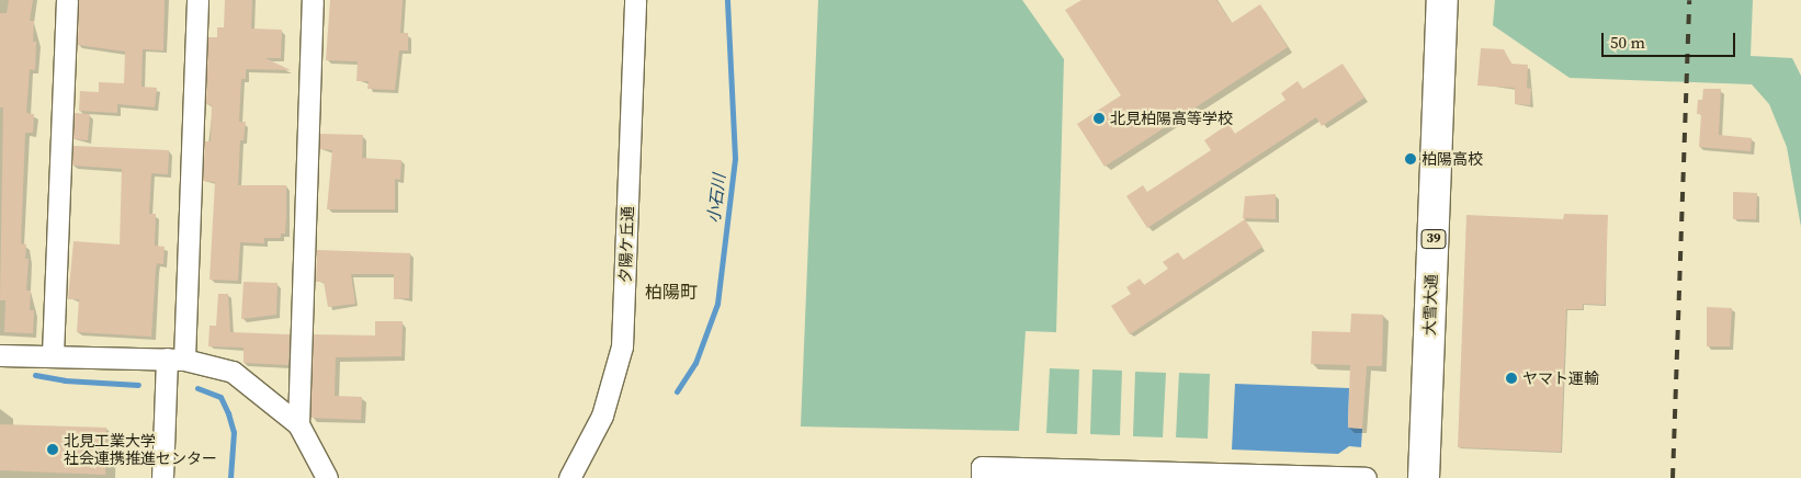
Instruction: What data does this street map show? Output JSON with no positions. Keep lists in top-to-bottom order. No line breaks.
{"streets":{"highway":["39","大雪大通"],"street":["夕陽ケ丘通"]},"districts":["柏陽町"],"water":["小石川"],"places":["北見柏陽高等学校","柏陽高校","ヤマト運輸","北見工業大学 社会連携推進センター"],"scale_bar":"50 m"}
